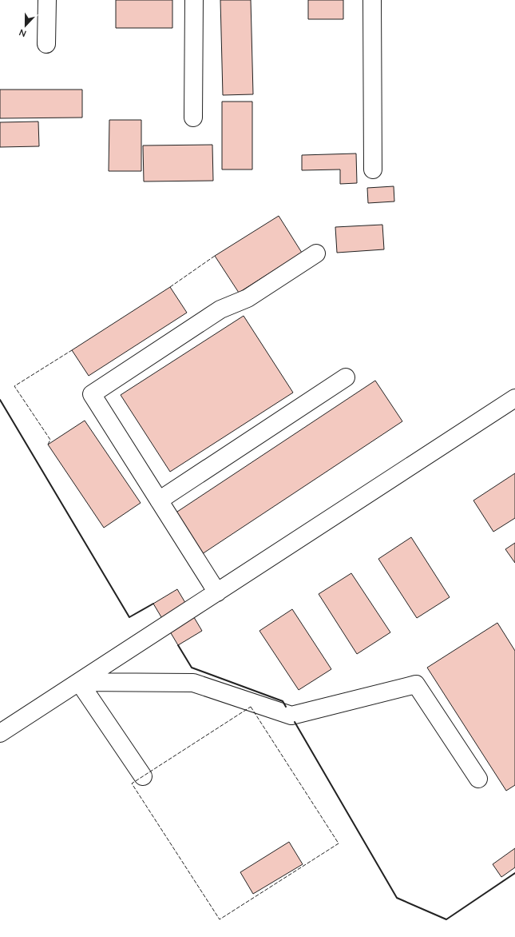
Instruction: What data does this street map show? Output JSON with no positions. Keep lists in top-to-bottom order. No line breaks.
{"north":"bottom"}
